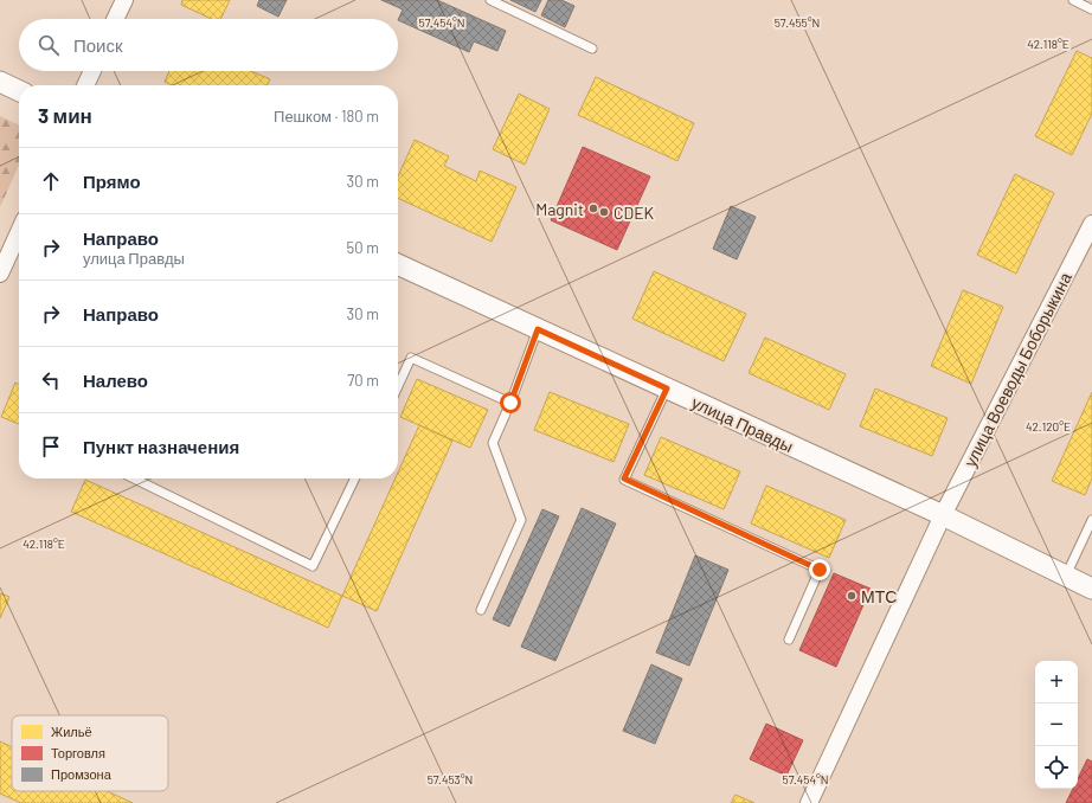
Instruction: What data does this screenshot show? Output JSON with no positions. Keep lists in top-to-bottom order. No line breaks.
{"streets":{"street":["улица Воеводы Боборыкина","улица Правды"]},"crossings":[["улица Воеводы Боборыкина","улица Правды"]],"places":["Magnit","CDEK","МТС"],"legend":["Жильё","Торговля","Промзона"],"page":{"search":"Поиск","heading":["3 мин","Пешком · 180 m"],"list":[["Прямо","30 m"],["Направо","улица Правды","50 m"],["Направо","30 m"],["Налево","70 m"],"Пункт назначения"],"map_buttons":["+","−"]},"coordinates":["57.454°N","57.455°N","42.118°E","42.120°E","57.453°N"]}
